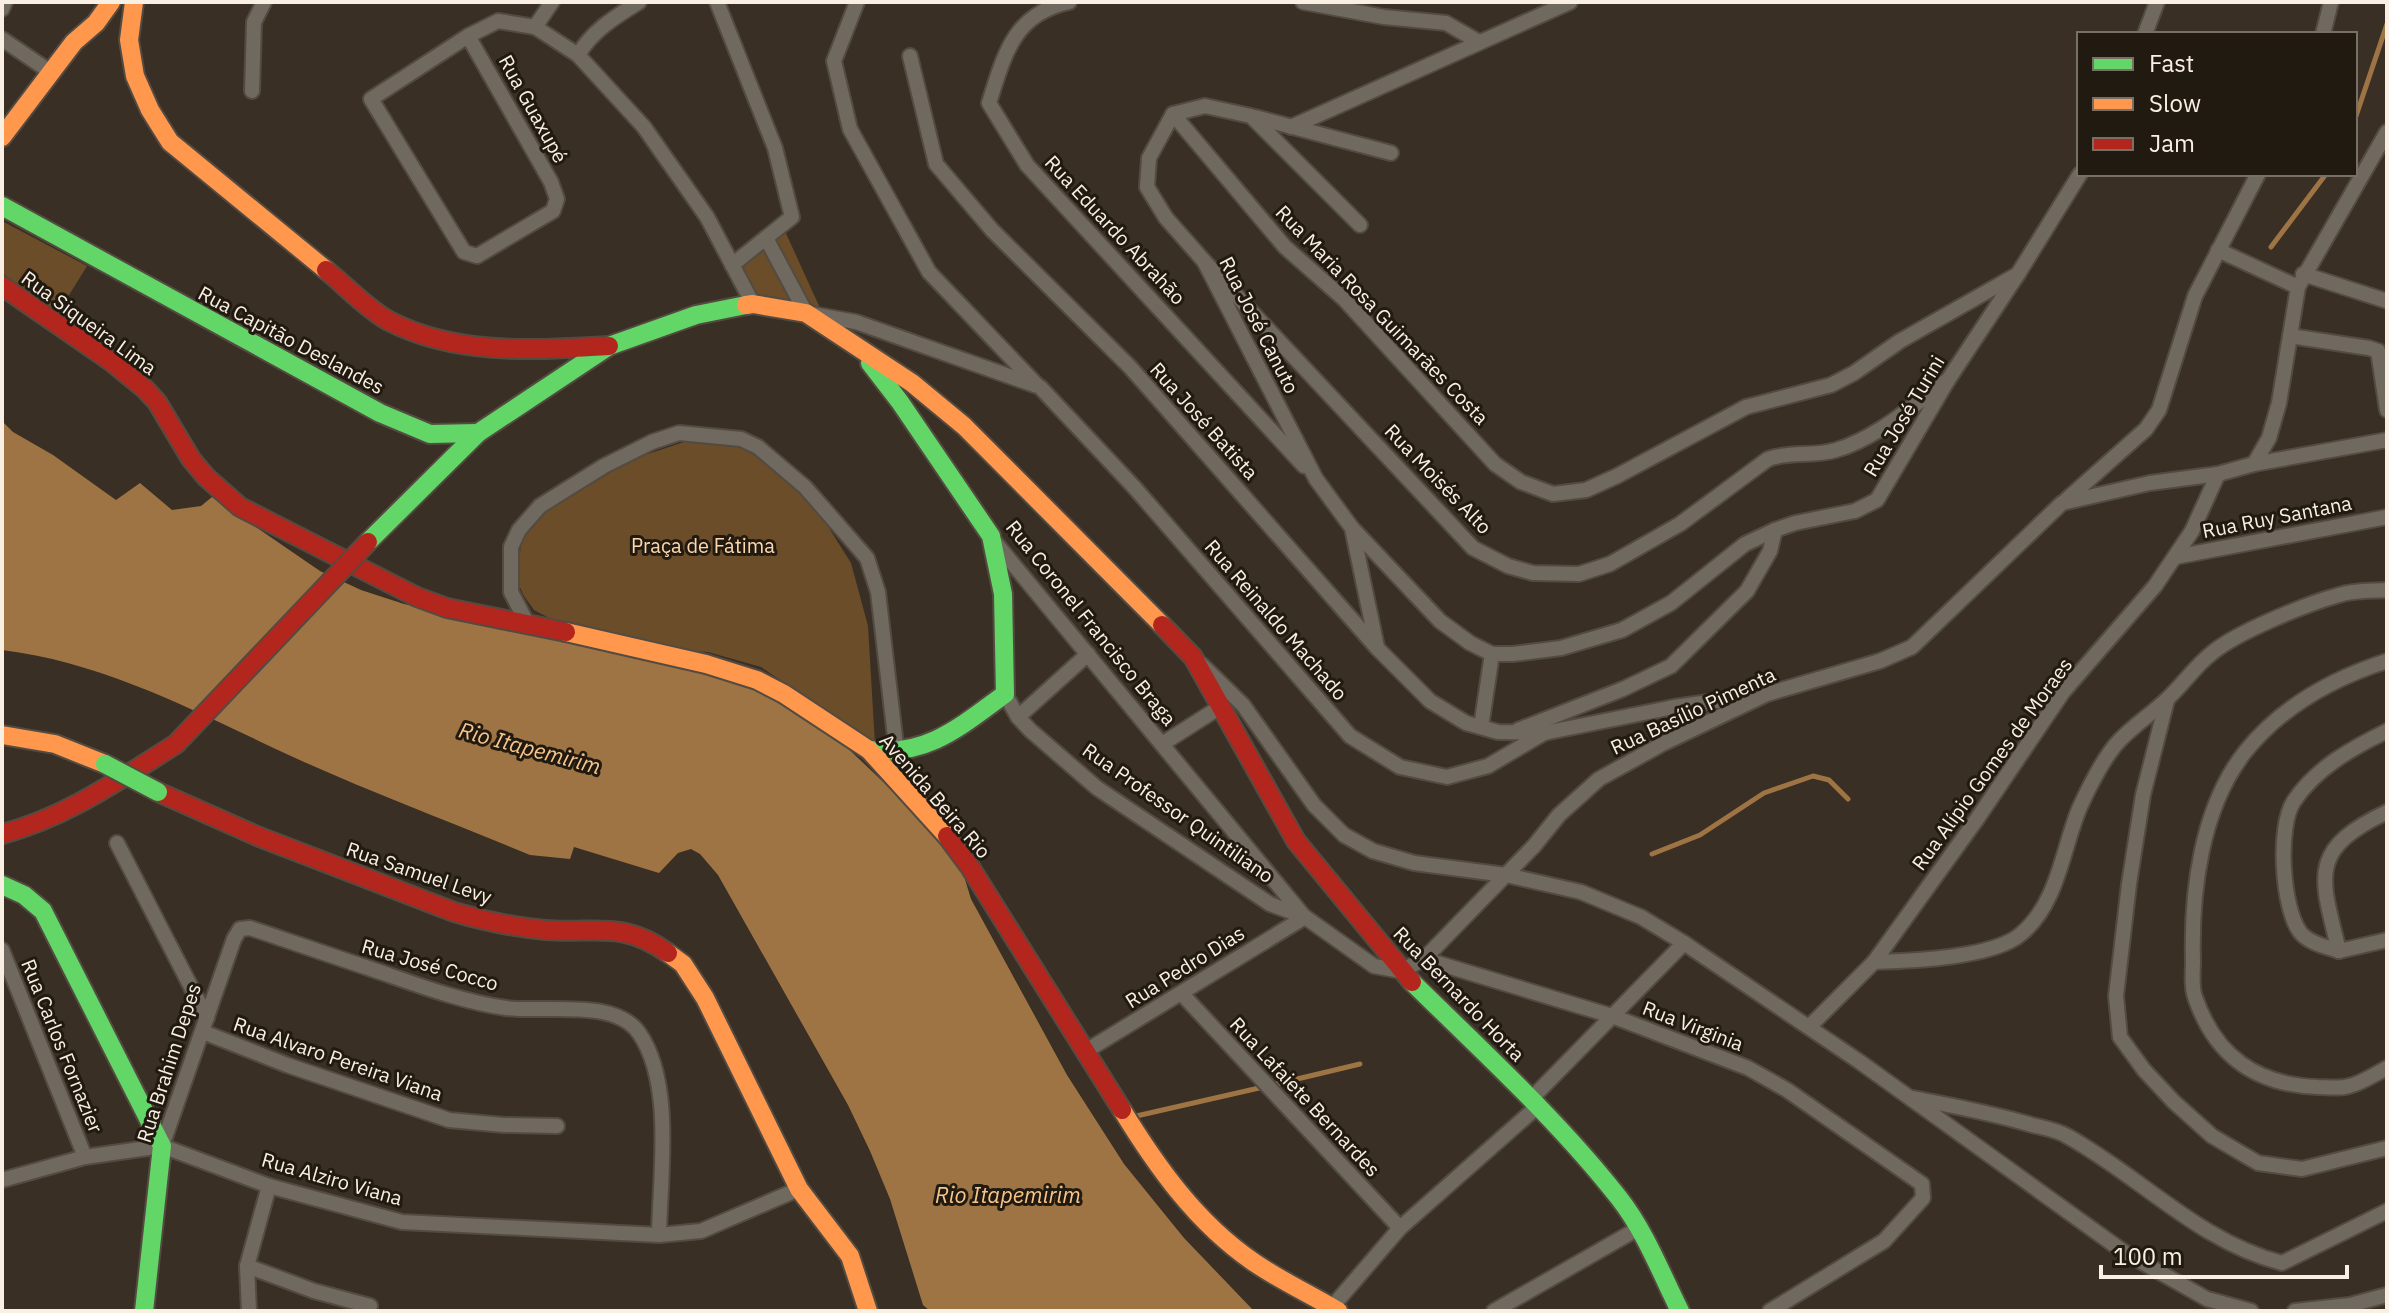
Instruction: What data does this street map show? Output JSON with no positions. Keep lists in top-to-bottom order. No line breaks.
{"streets":{"main road":["Rua Siqueira Lima","Rua Capitão Deslandes","Rua Coronel Francisco Braga","Avenida Beira Rio","Rua Professor Quintiliano","Rua Samuel Levy","Rua Bernardo Horta","Rua Brahim Depes"],"street":["Rua Guaxupé","Rua Eduardo Abrahão","Rua Maria Rosa Guimarães Costa","Rua José Canuto","Rua José Turini","Rua José Batista","Rua Moisés Alto","Rua Ruy Santana","Rua Reinaldo Machado","Rua Basílio Pimenta","Rua Alípio Gomes de Moraes","Rua José Cocco","Rua Pedro Dias","Rua Virginia","Rua Carlos Fornazier","Rua Alvaro Pereira Viana","Rua Lafaiete Bernardes","Rua Alziro Viana"]},"crossings":[["Rua Eduardo Abrahão","Rua José Canuto"],["Rua Maria Rosa Guimarães Costa","Rua José Canuto"],["Rua Maria Rosa Guimarães Costa","Rua José Turini"],["Rua Siqueira Lima","Avenida Beira Rio"],["Rua José Canuto","Rua José Batista"],["Rua José Canuto","Rua Moisés Alto"],["Rua José Turini","Rua Moisés Alto"],["Rua José Batista","Rua Reinaldo Machado"],["Rua Ruy Santana","Rua Alípio Gomes de Moraes"],["Rua Reinaldo Machado","Rua Basílio Pimenta"],["Rua Reinaldo Machado","Rua Bernardo Horta"],["Rua Coronel Francisco Braga","Rua Professor Quintiliano"],["Rua Coronel Francisco Braga","Rua Pedro Dias"],["Rua Coronel Francisco Braga","Rua Bernardo Horta"],["Rua Basílio Pimenta","Rua Professor Quintiliano"],["Rua Basílio Pimenta","Rua Bernardo Horta"],["Rua Basílio Pimenta","Rua Virginia"],["Avenida Beira Rio","Rua Pedro Dias"],["Rua Professor Quintiliano","Rua Pedro Dias"],["Rua Professor Quintiliano","Rua Bernardo Horta"],["Rua Samuel Levy","Rua Alziro Viana"],["Rua José Cocco","Rua Brahim Depes"],["Rua José Cocco","Rua Alziro Viana"],["Rua Pedro Dias","Rua Lafaiete Bernardes"],["Rua Alvaro Pereira Viana","Rua Brahim Depes"],["Rua Brahim Depes","Rua Alziro Viana"]],"water":["Rio Itapemirim"],"parks":["Praça de Fátima"],"legend":["Fast","Slow","Jam"],"scale_bar":"100 m"}
